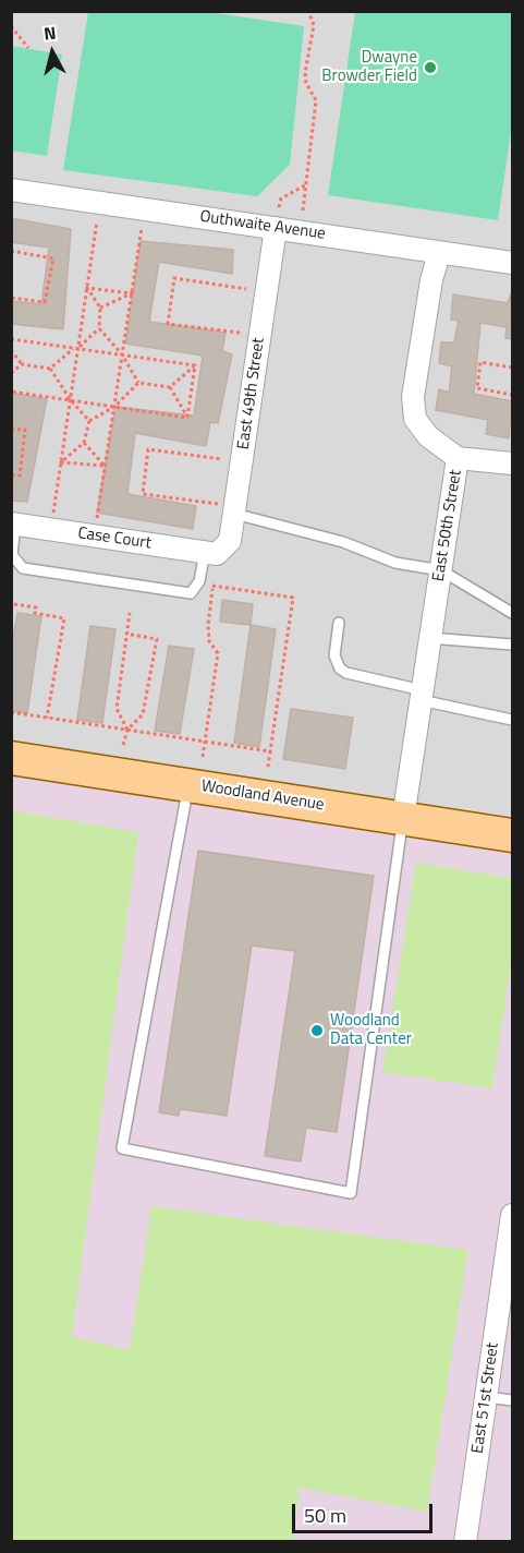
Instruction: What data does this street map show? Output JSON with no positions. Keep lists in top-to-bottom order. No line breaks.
{"streets":{"main road":["Woodland Avenue"],"street":["Outhwaite Avenue","East 49th Street","East 50th Street","Case Court","East 51st Street"]},"crossings":[["Outhwaite Avenue","East 49th Street"],["Outhwaite Avenue","East 50th Street"],["East 49th Street","Case Court"],["East 50th Street","Woodland Avenue"]],"places":["Dwayne Browder Field","Woodland Data Center"],"scale_bar":"50 m","north":"top"}
